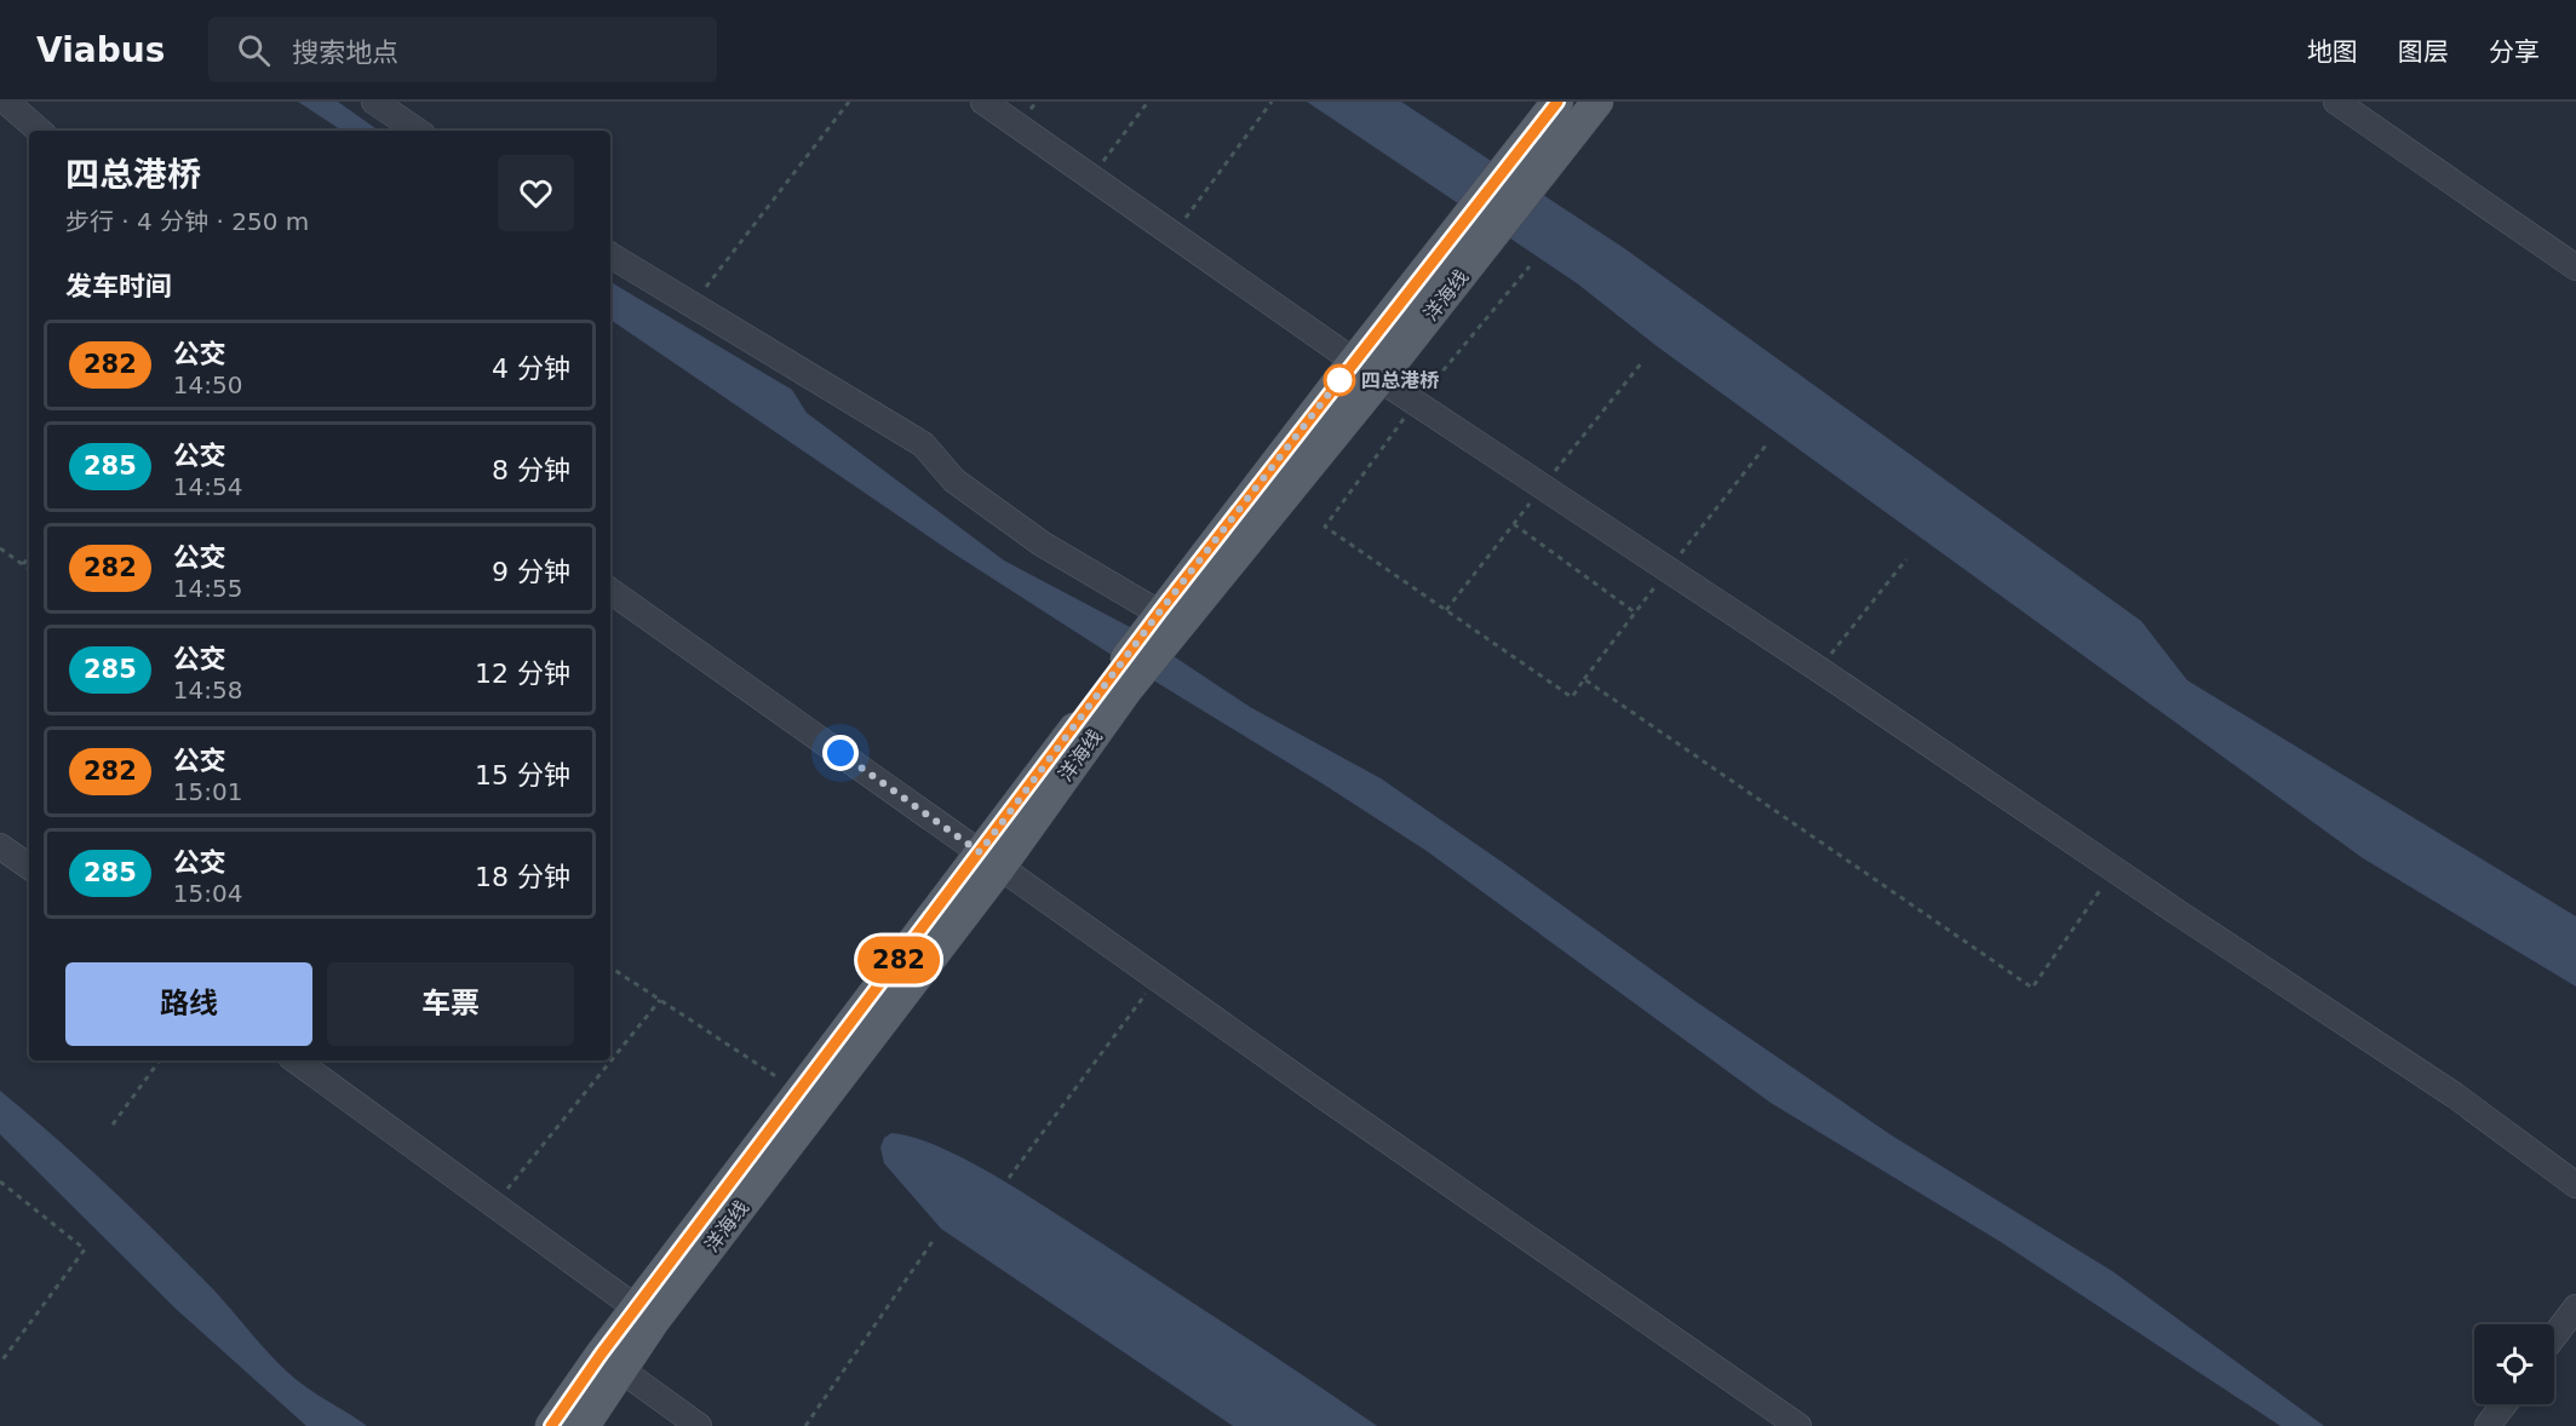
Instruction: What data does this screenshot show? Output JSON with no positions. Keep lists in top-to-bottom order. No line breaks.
{"streets":{"main road":["洋海线"]},"places":["四总港桥"],"lines":["bus line 282"],"page":{"header":"Viabus","search":"搜索地点","nav":["地图","图层","分享"],"on_map":"282","heading":[["四总港桥","步行 · 4 分钟 · 250 m"],"发车时间"],"list":[{"mark":"282","name":"公交","note":"14:50","value":"4 分钟"},{"mark":"285","name":"公交","note":"14:54","value":"8 分钟"},{"mark":"282","name":"公交","note":"14:55","value":"9 分钟"},{"mark":"285","name":"公交","note":"14:58","value":"12 分钟"},{"mark":"282","name":"公交","note":"15:01","value":"15 分钟"},{"mark":"285","name":"公交","note":"15:04","value":"18 分钟"}],"buttons":["路线","车票"]}}
